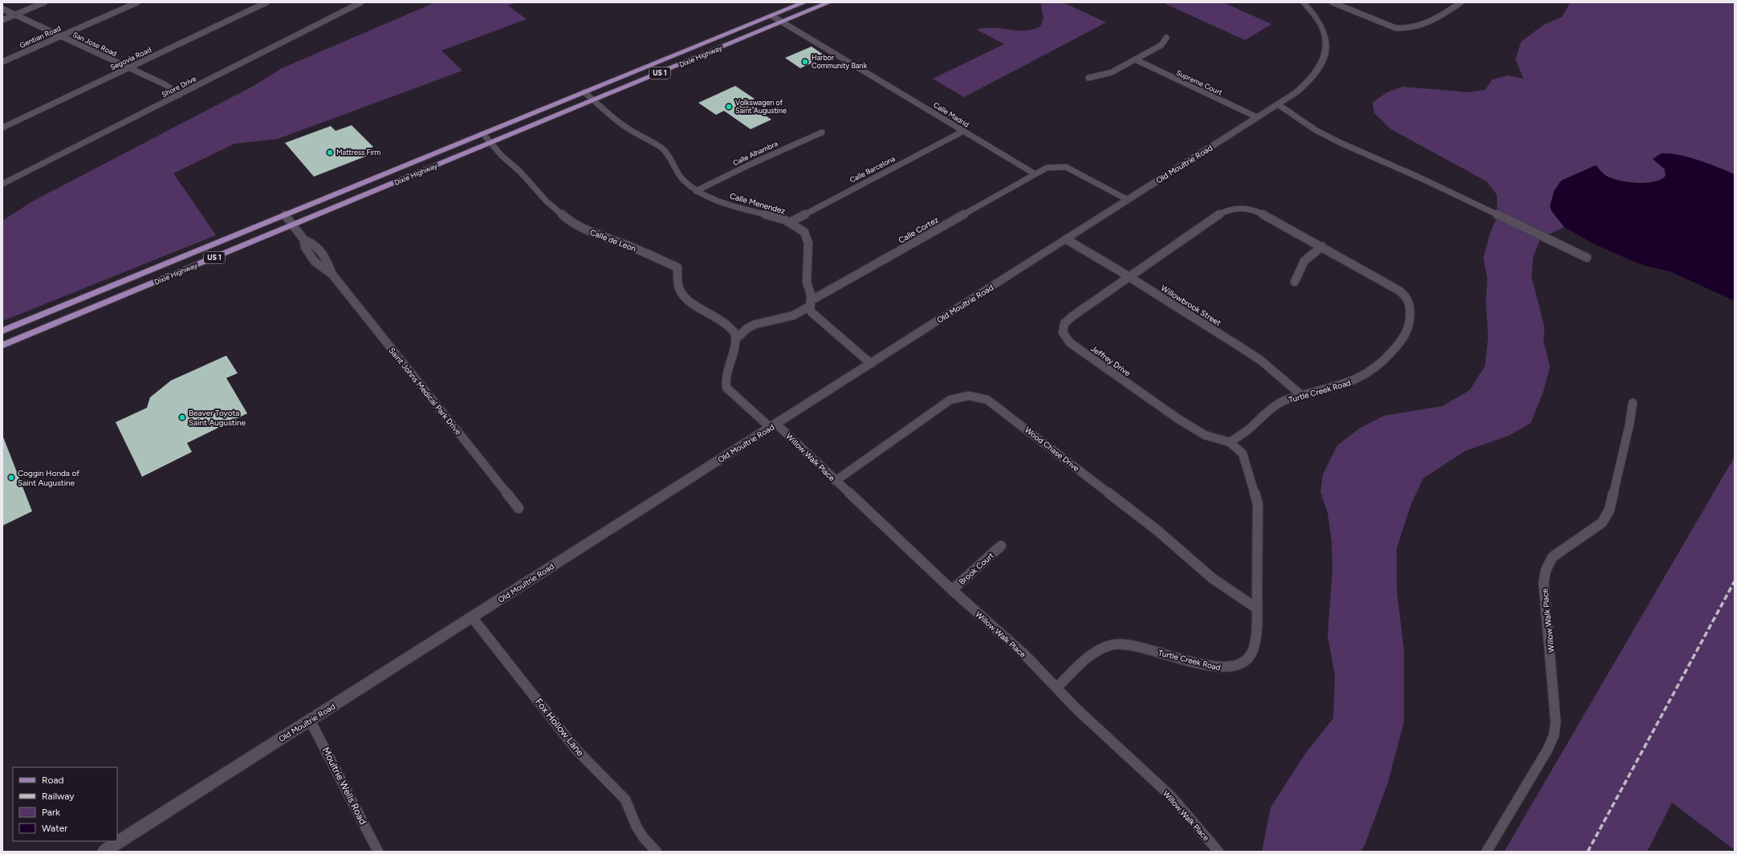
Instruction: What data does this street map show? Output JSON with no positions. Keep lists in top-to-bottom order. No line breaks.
{"streets":{"main road":["Dixie Highway","US 1","Old Moultrie Road"],"street":["Gentian Road","San Jose Road","Segovia Road","Supreme Court","Shore Drive","Calle Madrid","Calle Alhambra","Calle Barcelona","Calle Menendez","Calle Cortez","Calle de Leon","Willowbrook Street","Jeffrey Drive","Saint Johns Medical Park Drive","Turtle Creek Road","Wood Chase Drive","Willow Walk Place","Brook Court","Fox Hollow Lane","Moultrie Wells Road"]},"crossings":[["Gentian Road","San Jose Road"],["San Jose Road","Segovia Road"],["San Jose Road","Shore Drive"],["Dixie Highway","Calle Madrid"],["Dixie Highway","Calle Menendez"],["Dixie Highway","Calle de Leon"],["Dixie Highway","Saint Johns Medical Park Drive"],["US 1","Calle Madrid"],["US 1","Calle Menendez"],["US 1","Calle de Leon"],["US 1","Saint Johns Medical Park Drive"],["Supreme Court","Old Moultrie Road"],["Calle Madrid","Calle Barcelona"],["Calle Madrid","Calle Cortez"],["Calle Alhambra","Calle Menendez"],["Old Moultrie Road","Calle Menendez"],["Old Moultrie Road","Willowbrook Street"],["Old Moultrie Road","Willow Walk Place"],["Old Moultrie Road","Fox Hollow Lane"],["Old Moultrie Road","Moultrie Wells Road"],["Calle Barcelona","Calle Menendez"],["Calle Menendez","Calle Cortez"],["Willowbrook Street","Jeffrey Drive"],["Willowbrook Street","Turtle Creek Road"],["Jeffrey Drive","Turtle Creek Road"],["Turtle Creek Road","Wood Chase Drive"],["Turtle Creek Road","Willow Walk Place"],["Wood Chase Drive","Willow Walk Place"],["Willow Walk Place","Brook Court"]],"places":["Harbor Community Bank","Volkswagen of Saint Augustine","Mattress Firm","Beaver Toyota Saint Augustine","Coggin Honda of Saint Augustine"],"legend":["Road","Railway","Park","Water"]}
